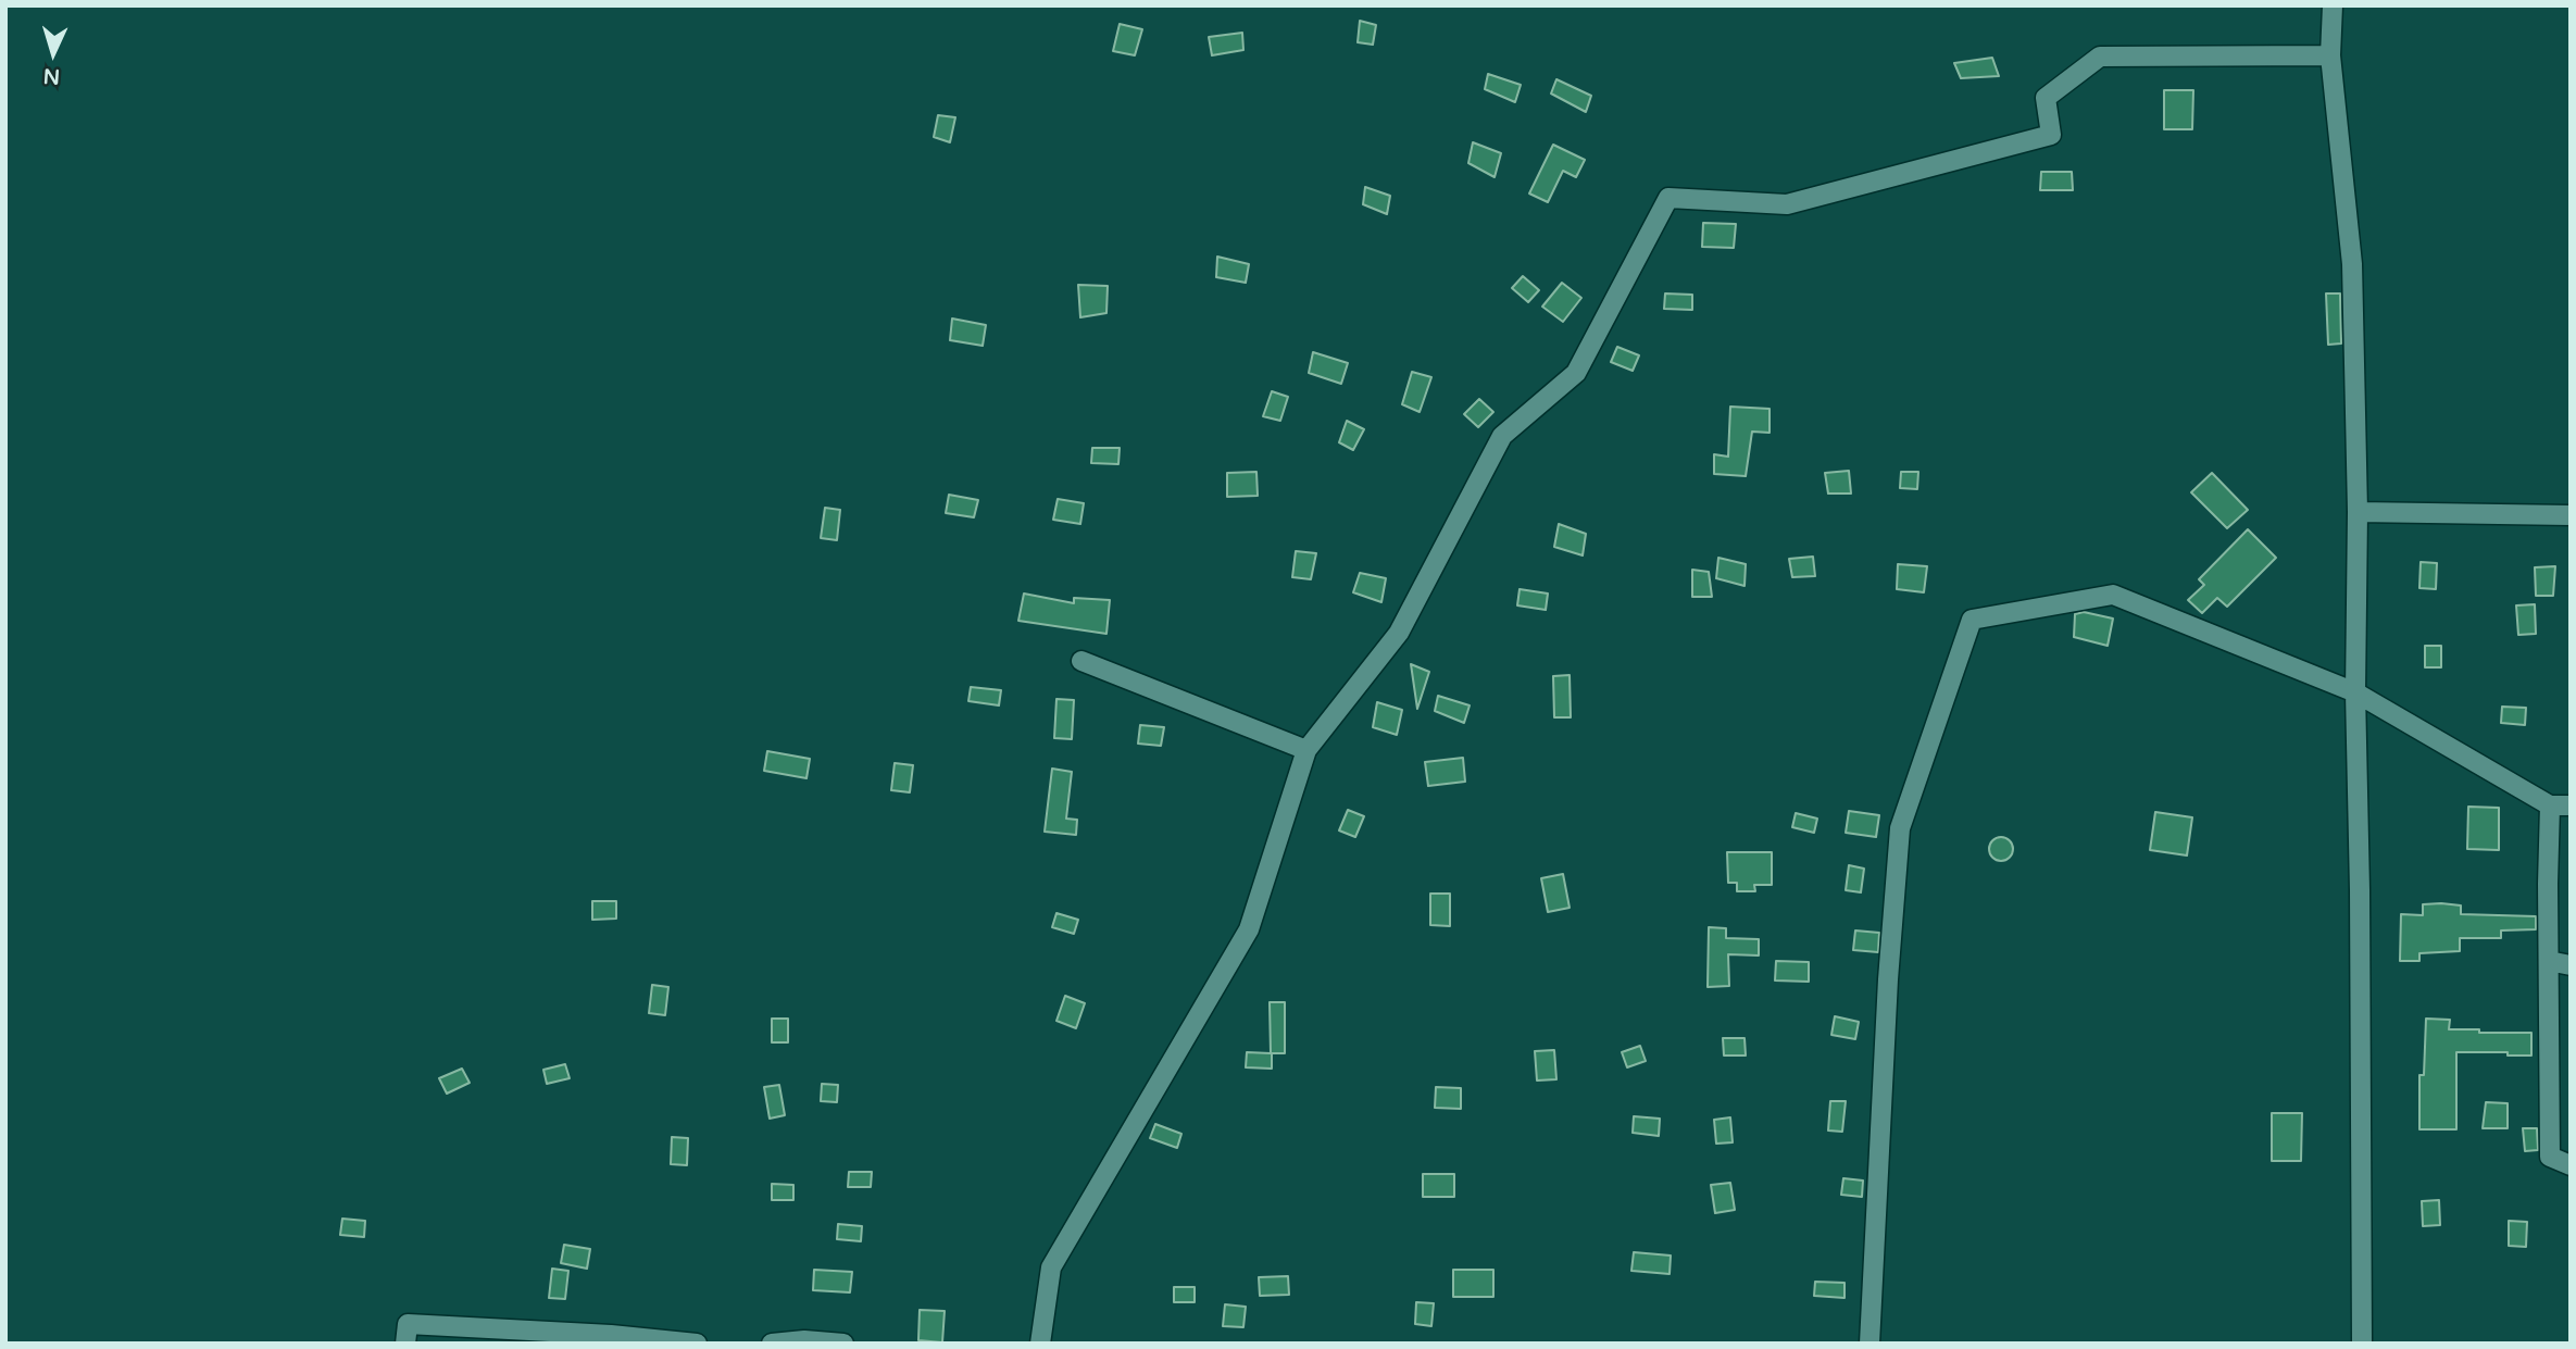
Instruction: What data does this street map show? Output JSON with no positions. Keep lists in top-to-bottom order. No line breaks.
{"north":"bottom"}
